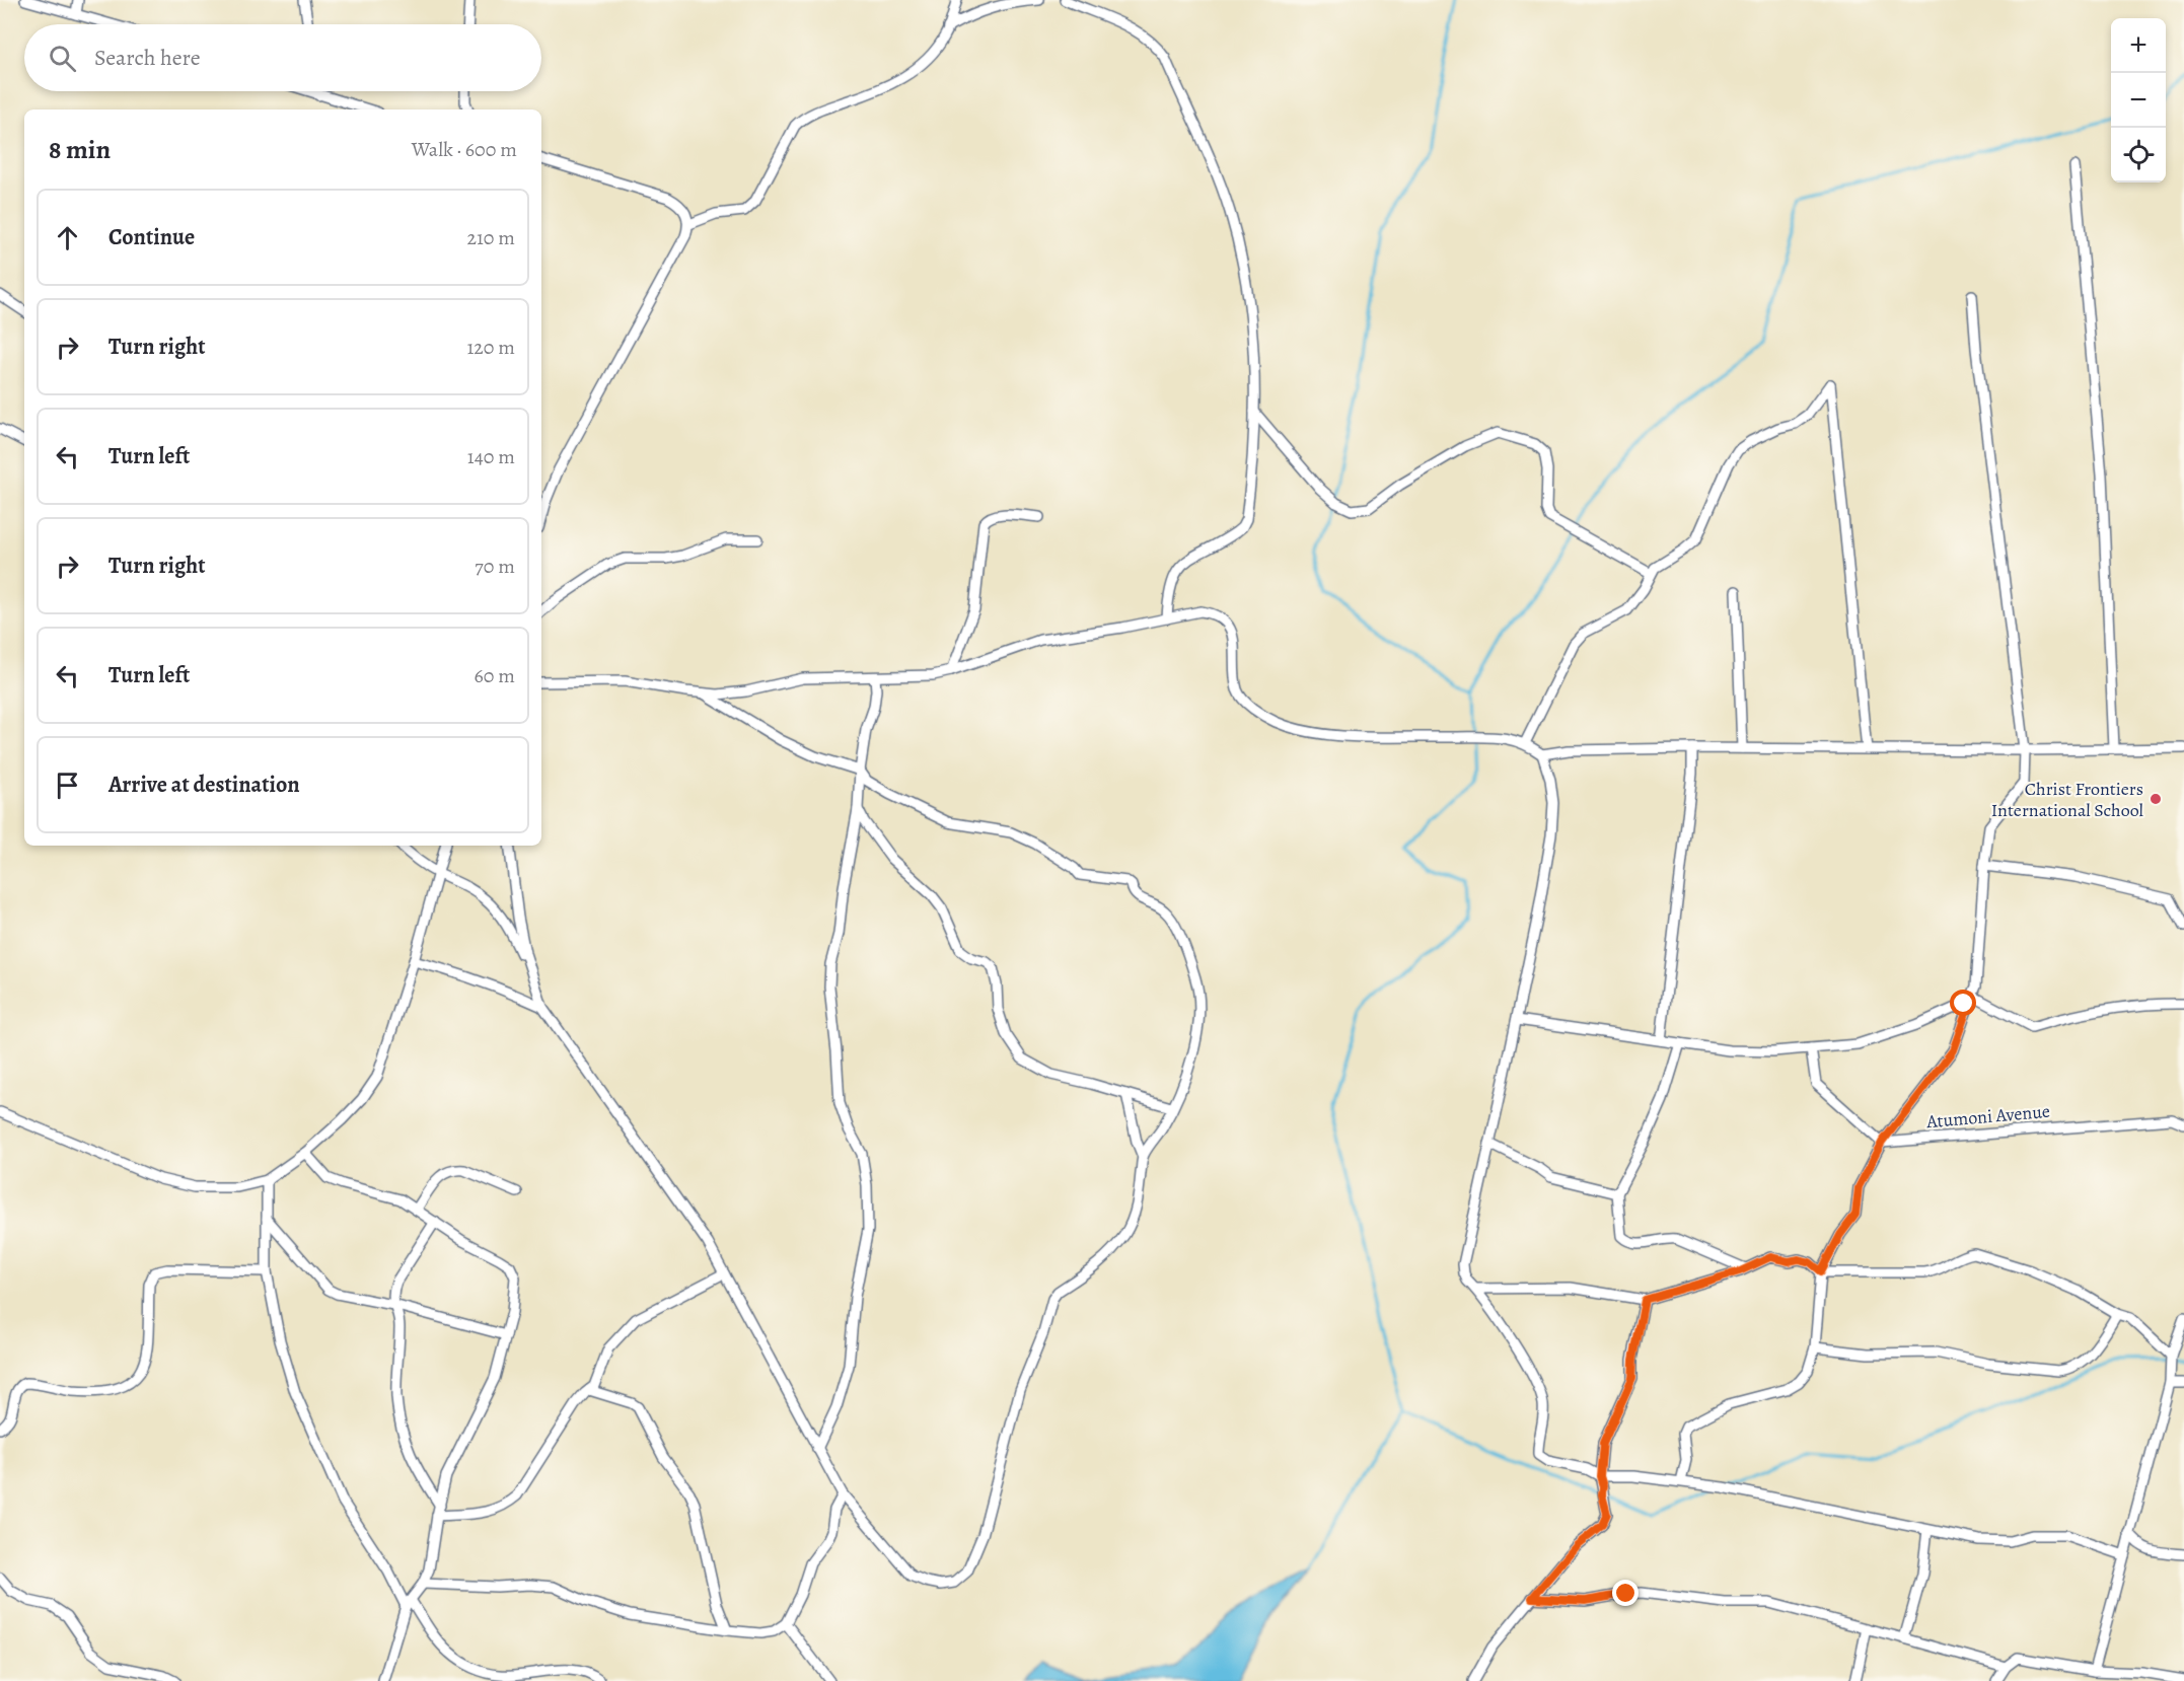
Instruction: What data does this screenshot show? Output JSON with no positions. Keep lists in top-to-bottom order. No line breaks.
{"streets":{"street":["Atumoni Avenue"]},"places":["Christ Frontiers International School"],"page":{"map_buttons":["+","−"],"search":"Search here","heading":["8 min","Walk · 600 m"],"list":[["Continue","210 m"],["Turn right","120 m"],["Turn left","140 m"],["Turn right","70 m"],["Turn left","60 m"],"Arrive at destination"]}}
